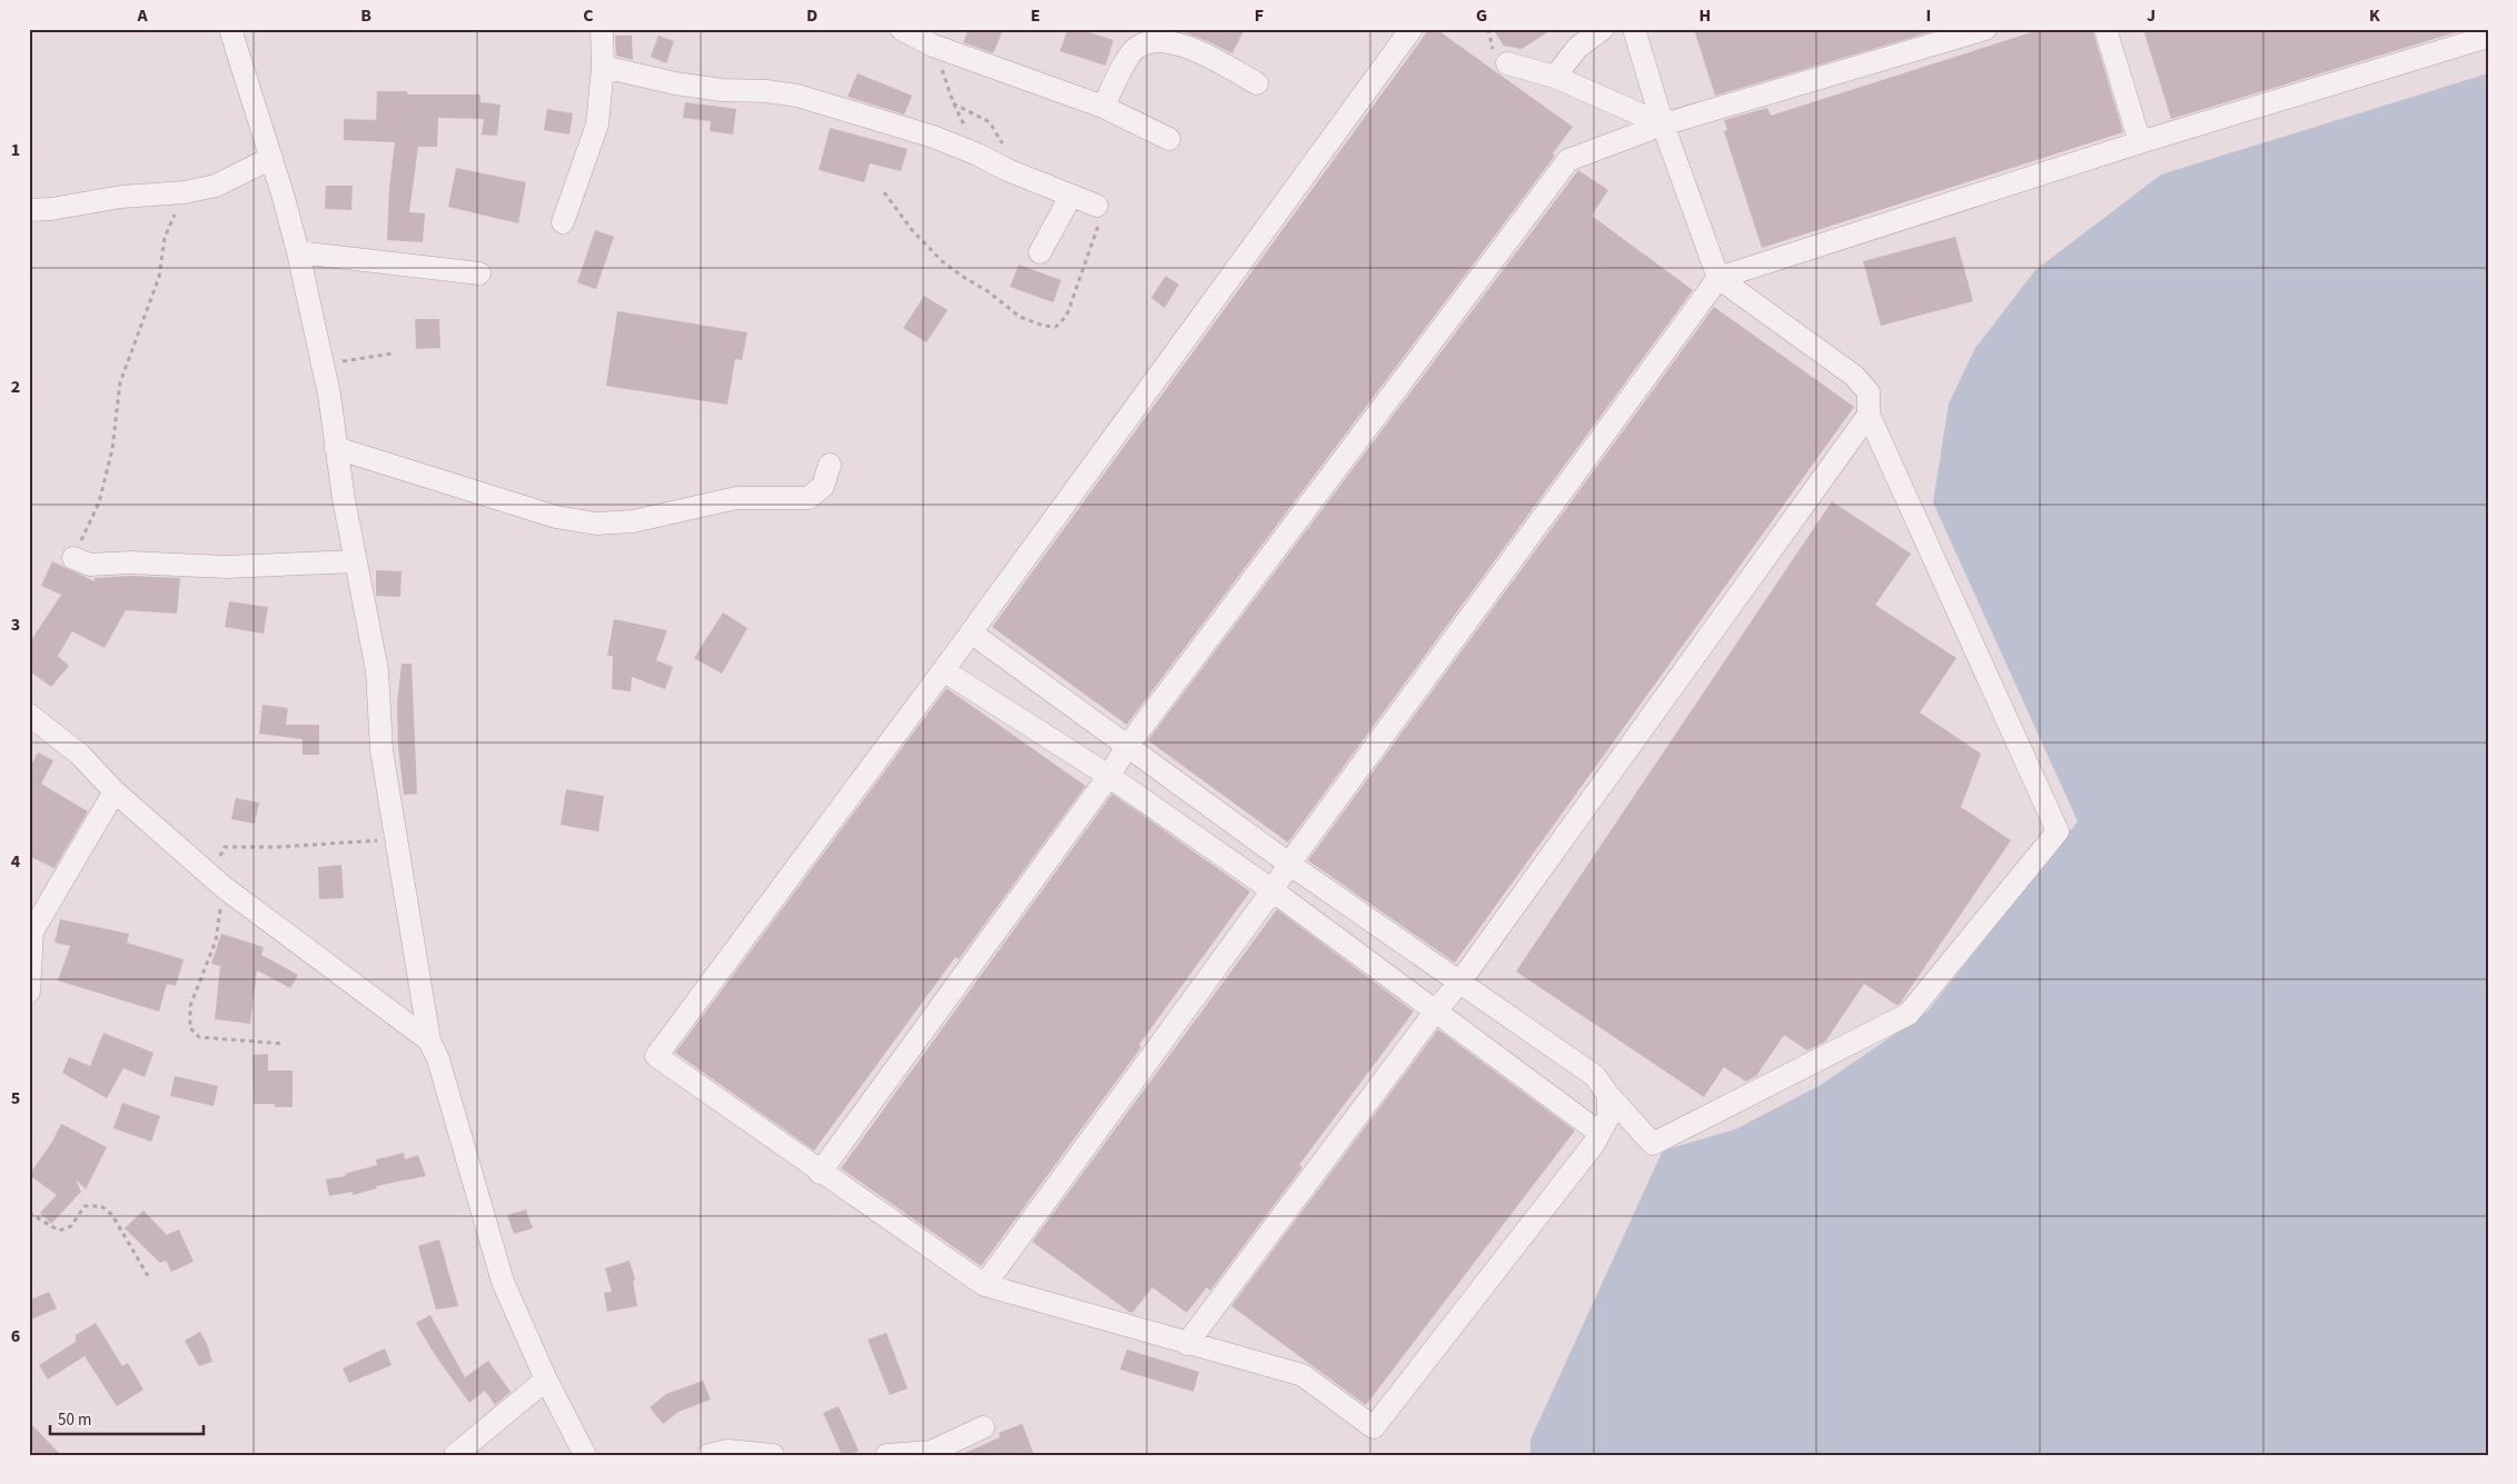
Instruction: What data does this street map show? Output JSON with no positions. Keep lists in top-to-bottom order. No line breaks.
{"scale_bar":"50 m","grid":{"columns":["A","B","C","D","E","F","G","H","I","J","K"],"rows":["1","2","3","4","5","6"]}}
